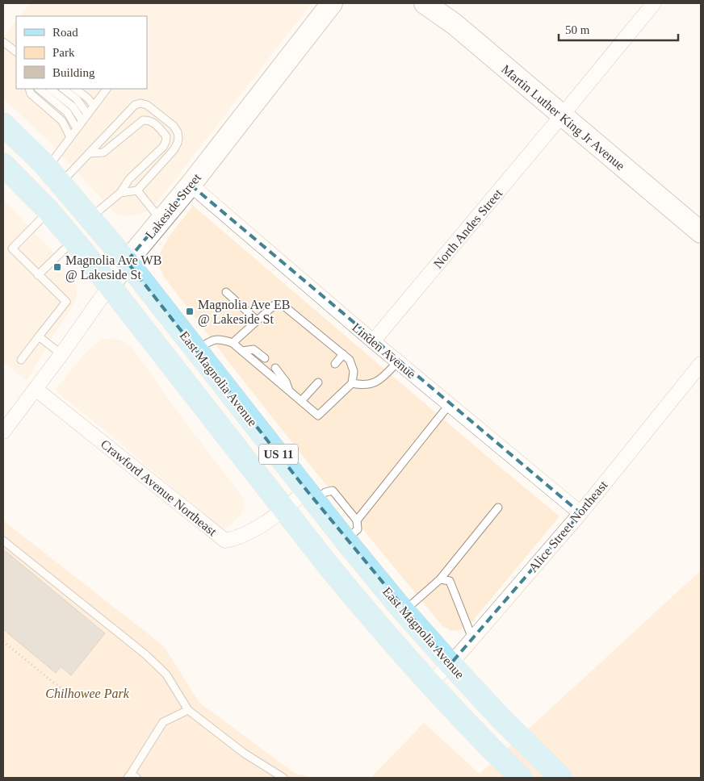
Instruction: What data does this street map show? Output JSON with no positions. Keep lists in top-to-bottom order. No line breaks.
{"streets":{"main road":["East Magnolia Avenue","US 11"],"street":["Martin Luther King Jr Avenue","Lakeside Street","North Andes Street","Linden Avenue","Crawford Avenue Northeast","Alice Street Northeast"]},"crossings":[["Martin Luther King Jr Avenue","North Andes Street"],["Lakeside Street","Linden Avenue"],["Lakeside Street","East Magnolia Avenue"],["Lakeside Street","US 11"],["Lakeside Street","Crawford Avenue Northeast"],["North Andes Street","Linden Avenue"],["Linden Avenue","Alice Street Northeast"],["East Magnolia Avenue","Crawford Avenue Northeast"],["East Magnolia Avenue","Alice Street Northeast"],["US 11","Crawford Avenue Northeast"],["US 11","Alice Street Northeast"]],"parks":["Chilhowee Park"],"places":{"transit":["Magnolia Ave WB @ Lakeside St","Magnolia Ave EB @ Lakeside St"]},"legend":["Road","Park","Building"],"scale_bar":"50 m"}
